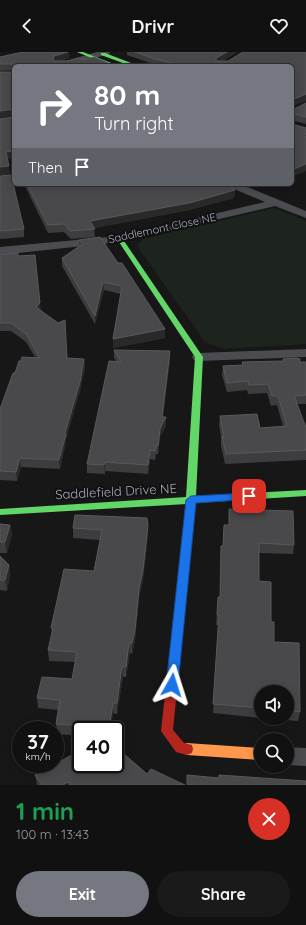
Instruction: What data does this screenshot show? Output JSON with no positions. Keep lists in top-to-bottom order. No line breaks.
{"streets":{"street":["Saddlemont Close NE","Saddlefield Drive NE"]},"page":{"header":"Drivr","turn":["80 m","Turn right"],"then":"Then","speed":"37 km/h","limit":"40","heading":["1 min","100 m · 13:43"],"buttons":["Exit","Share"]}}
